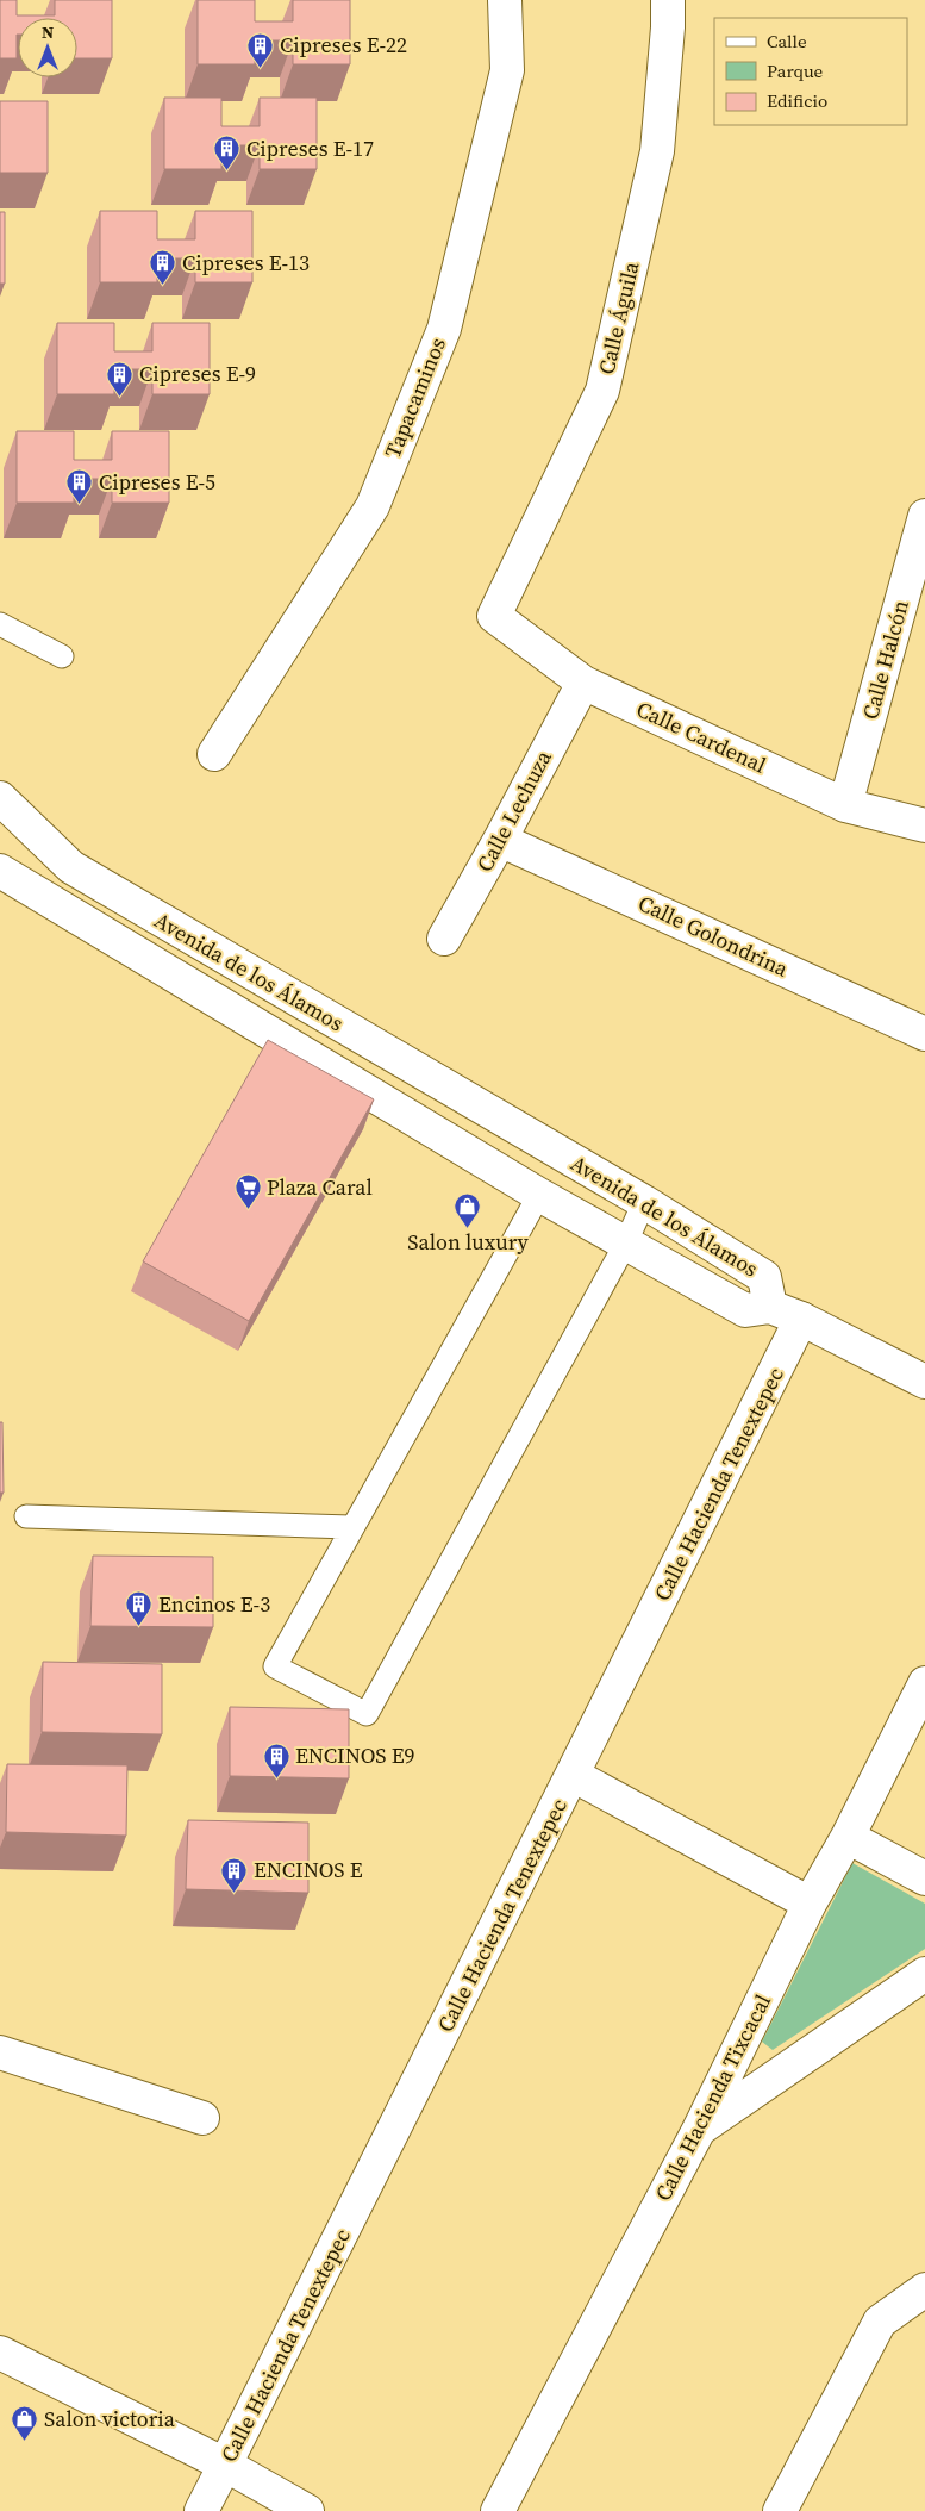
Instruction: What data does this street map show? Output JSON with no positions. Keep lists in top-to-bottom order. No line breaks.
{"streets":{"street":["Calle Águila","Tapacaminos","Calle Halcón","Calle Cardenal","Calle Lechuza","Calle Golondrina","Avenida de los Álamos","Calle Hacienda Tenextepec","Calle Hacienda Tixcacal"]},"crossings":[["Calle Águila","Calle Cardenal"],["Calle Halcón","Calle Cardenal"],["Calle Cardenal","Calle Lechuza"],["Calle Lechuza","Calle Golondrina"]],"places":{"building":["Cipreses E-22","Cipreses E-17","Cipreses E-13","Cipreses E-9","Cipreses E-5","Encinos E-3","ENCINOS E9","ENCINOS E"],"supermarket":["Plaza Caral"],"shop":["Salon luxury","Salon victoria"]},"legend":["Calle","Parque","Edificio"],"north":"top"}
